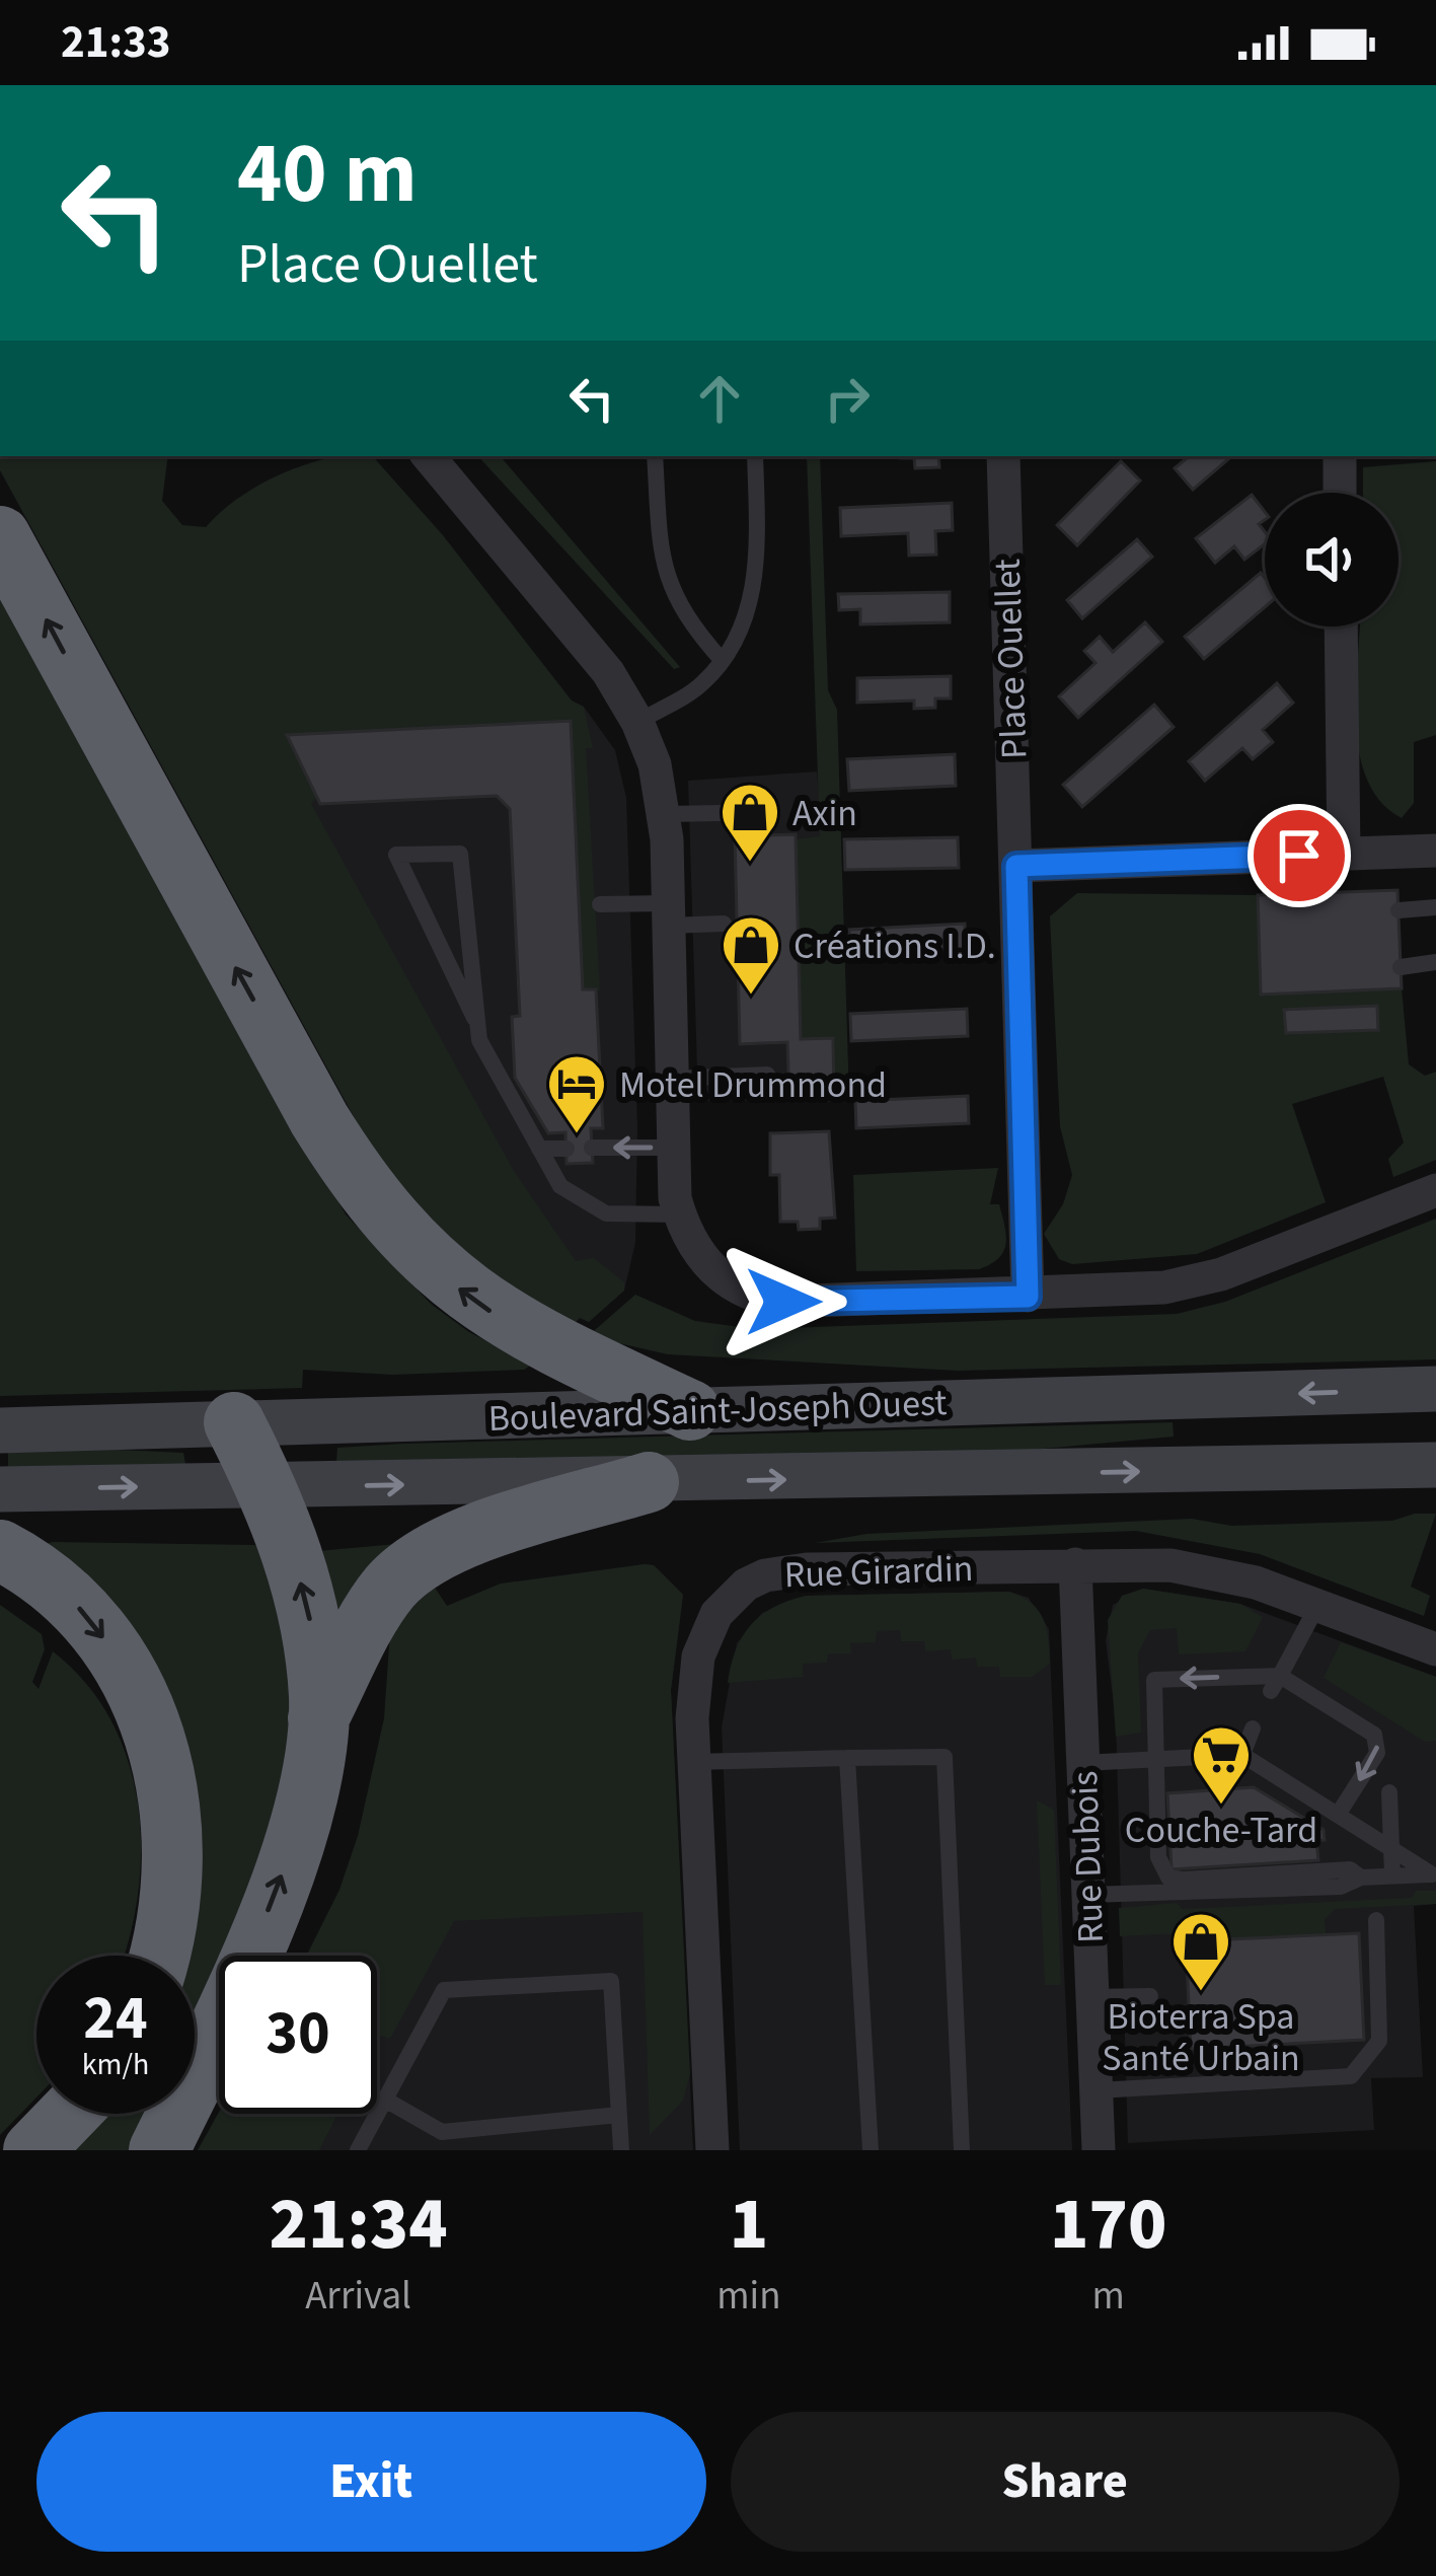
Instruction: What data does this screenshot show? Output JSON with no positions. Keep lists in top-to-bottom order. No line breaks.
{"streets":{"main road":["Boulevard Saint-Joseph Ouest"],"street":["Place Ouellet","Rue Girardin","Rue Dubois"]},"crossings":[["Rue Girardin","Rue Dubois"]],"places":{"shop":["Axin","Créations I.D.","Bioterra Spa Santé Urbain"],"hotel":["Motel Drummond"],"supermarket":["Couche-Tard"]},"page":{"status":"21:33","turn":["40 m","Place Ouellet"],"speed":"24 km/h","limit":"30","eta":["21:34","Arrival","1","min","170","m"],"buttons":["Exit","Share"]}}
